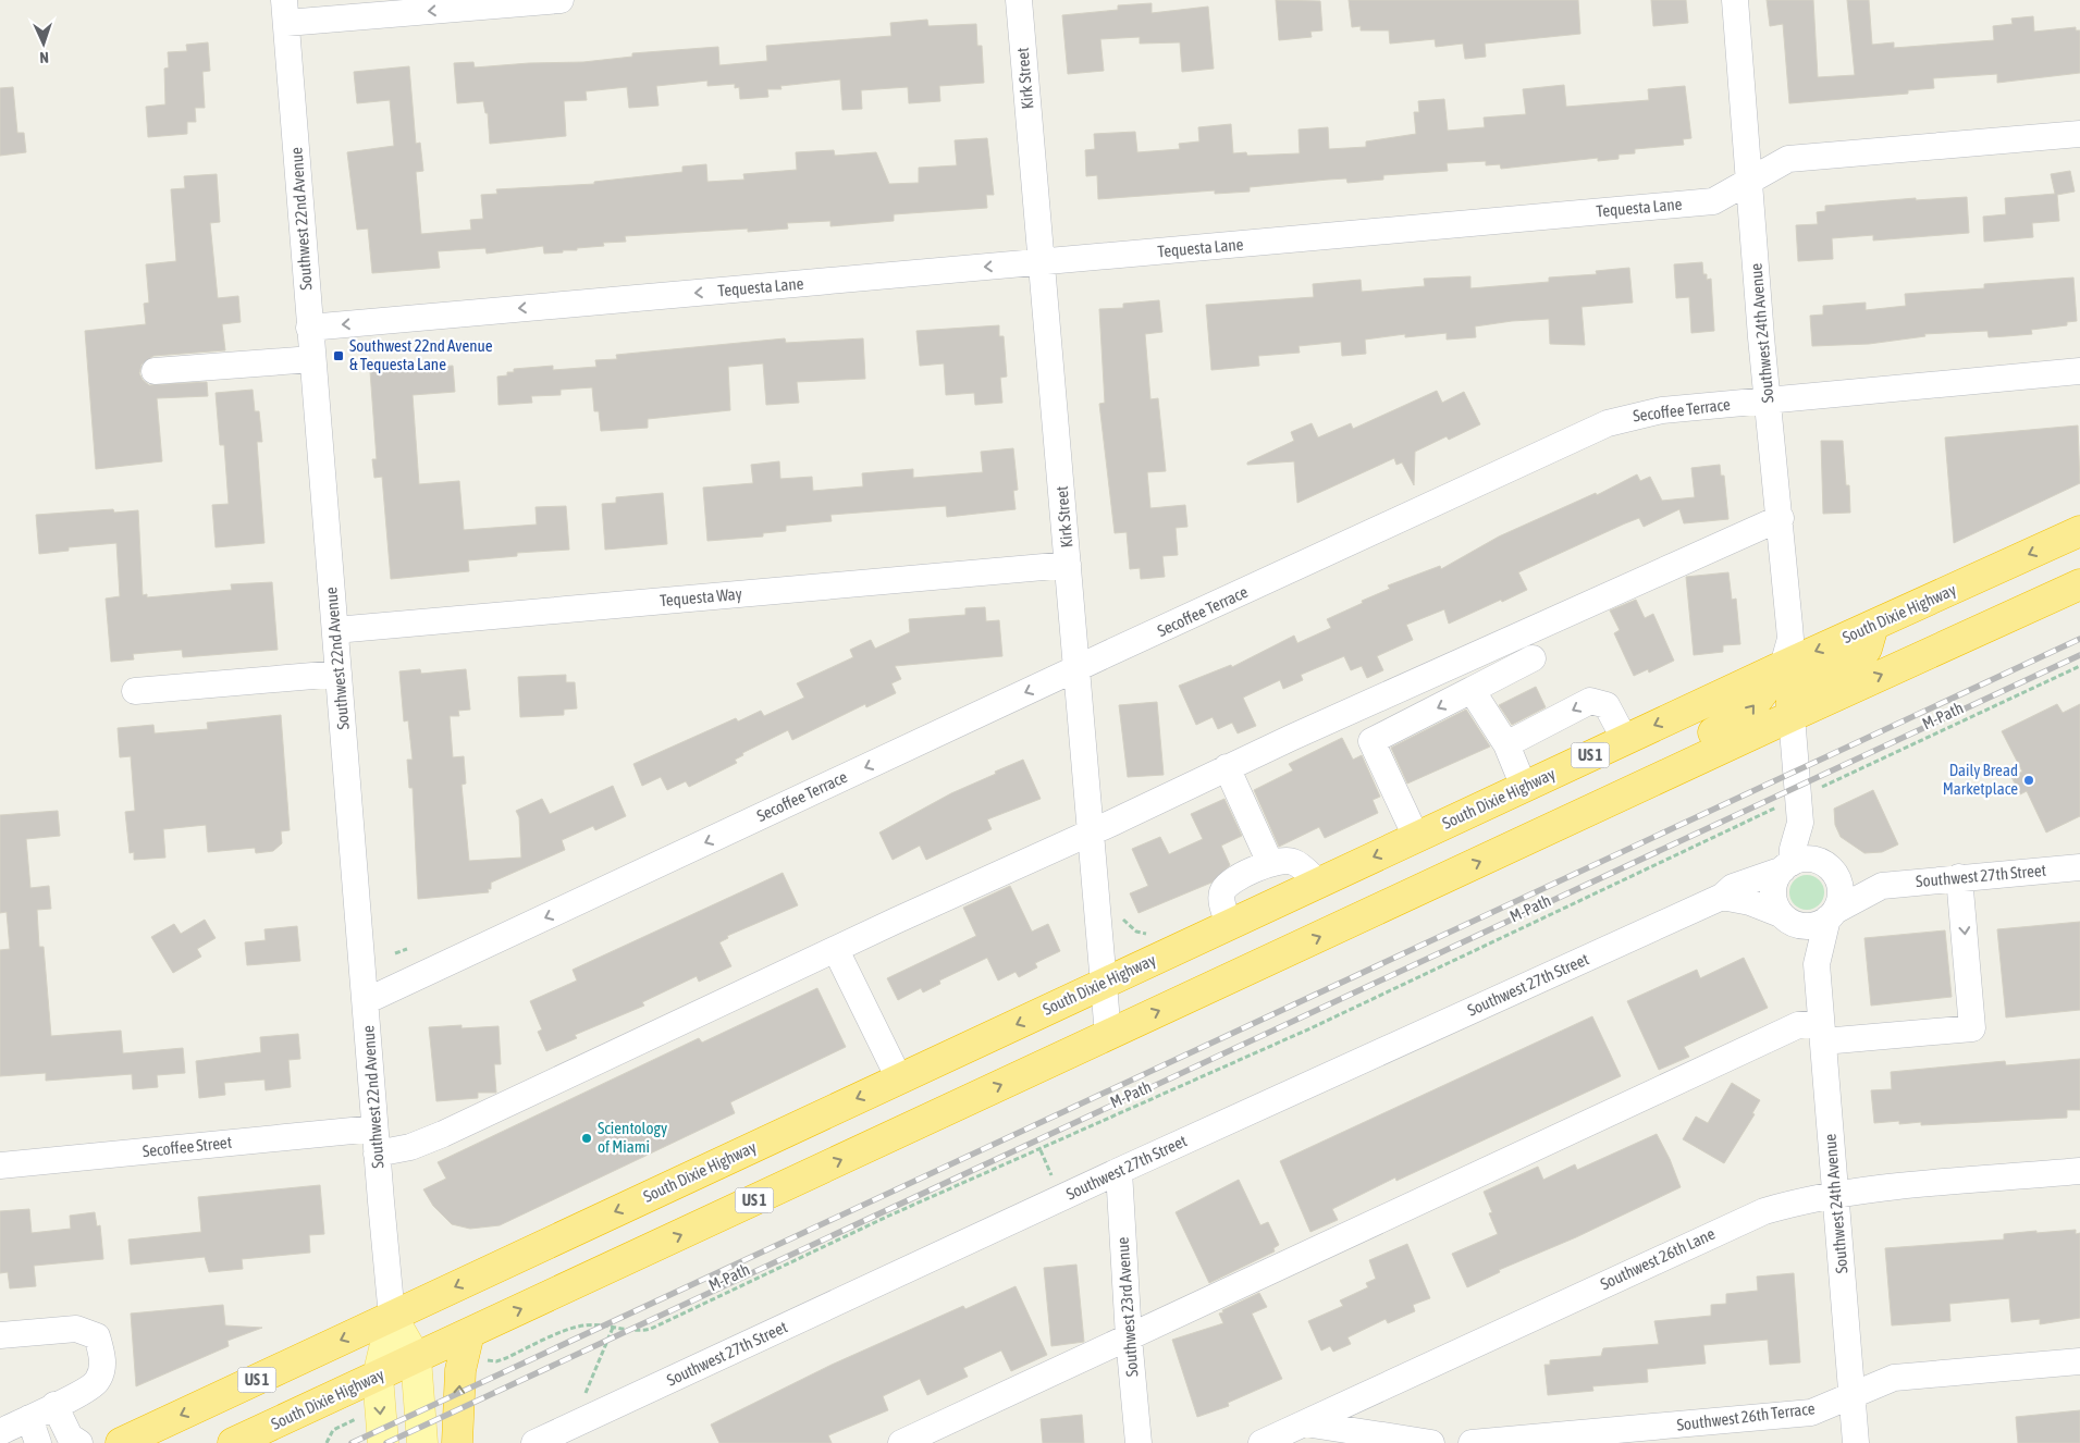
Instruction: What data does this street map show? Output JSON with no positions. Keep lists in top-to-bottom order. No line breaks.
{"streets":{"highway":["South Dixie Highway","US 1"],"main road":["Southwest 22nd Avenue"],"street":["Kirk Street","Tequesta Lane","Southwest 24th Avenue","Secoffee Terrace","Tequesta Way","Southwest 27th Street","Secoffee Street","Southwest 26th Lane","Southwest 23rd Avenue","Southwest 26th Terrace"],"path":["M-Path"]},"crossings":[["Kirk Street","Tequesta Lane"],["Kirk Street","Secoffee Terrace"],["Kirk Street","Tequesta Way"],["Kirk Street","South Dixie Highway"],["Kirk Street","Secoffee Street"],["Tequesta Lane","Southwest 22nd Avenue"],["Tequesta Lane","Southwest 24th Avenue"],["Southwest 22nd Avenue","Secoffee Terrace"],["Southwest 22nd Avenue","Tequesta Way"],["Southwest 22nd Avenue","South Dixie Highway"],["Southwest 22nd Avenue","Secoffee Street"],["Southwest 24th Avenue","Secoffee Terrace"],["Southwest 24th Avenue","South Dixie Highway"],["Southwest 24th Avenue","Southwest 27th Street"],["Southwest 24th Avenue","Secoffee Street"],["Southwest 24th Avenue","Southwest 26th Lane"],["Southwest 24th Avenue","Southwest 26th Terrace"],["Southwest 27th Street","Southwest 23rd Avenue"]],"one_way":["Tequesta Lane","Secoffee Terrace"],"places":{"transit":["Southwest 22nd Avenue & Tequesta Lane"],"other":["Daily Bread Marketplace","Scientology of Miami"]},"north":"bottom"}
